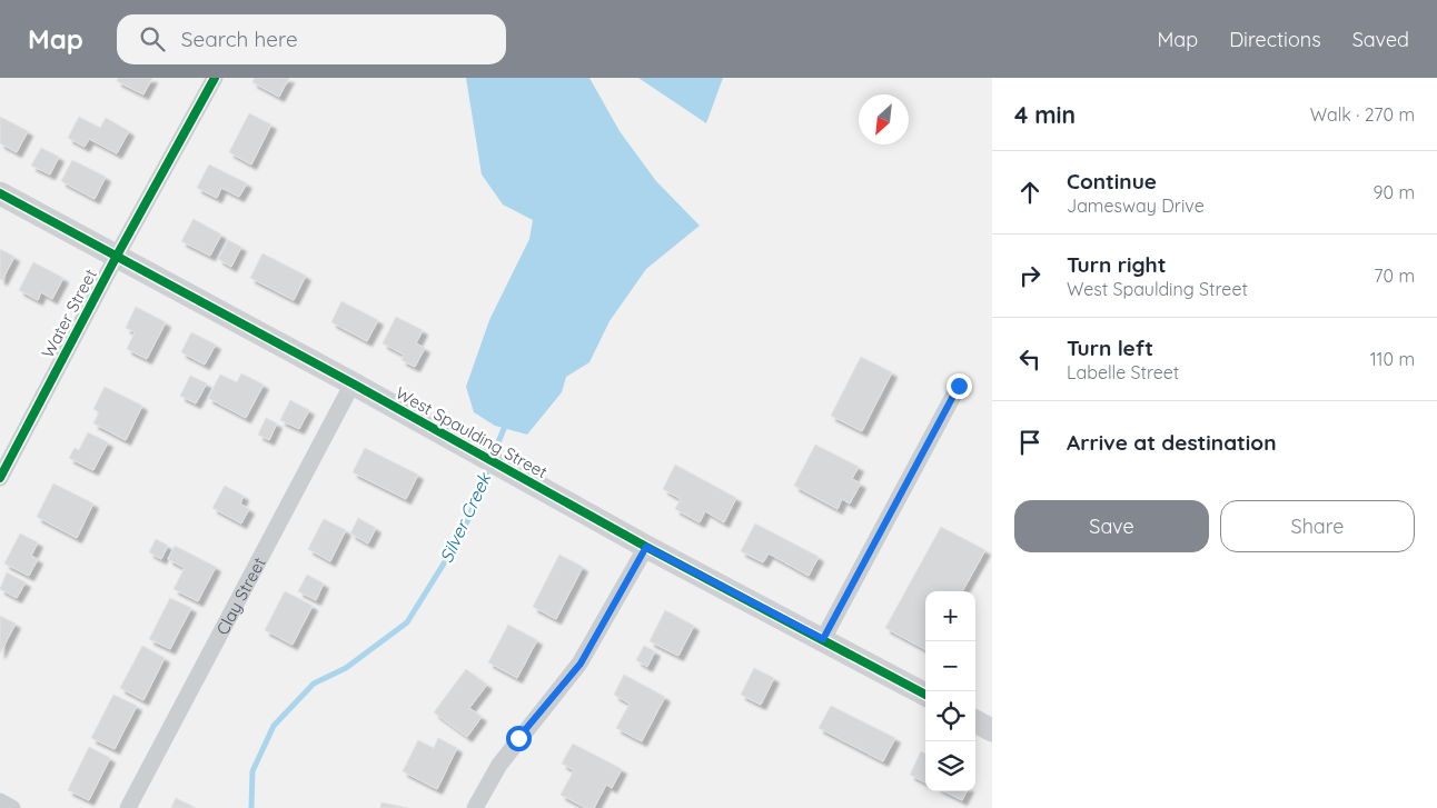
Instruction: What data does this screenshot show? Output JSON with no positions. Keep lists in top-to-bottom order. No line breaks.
{"streets":{"street":["Water Street","West Spaulding Street","Clay Street"]},"crossings":[["Water Street","West Spaulding Street"],["West Spaulding Street","Clay Street"]],"water":["Silver Creek"],"north":"bottom left","page":{"header":"Map","search":"Search here","nav":["Map","Directions","Saved"],"heading":["4 min","Walk · 270 m"],"list":[["Continue","Jamesway Drive","90 m"],["Turn right","West Spaulding Street","70 m"],["Turn left","Labelle Street","110 m"],"Arrive at destination"],"buttons":["Save","Share"],"map_buttons":["+","−"]}}
